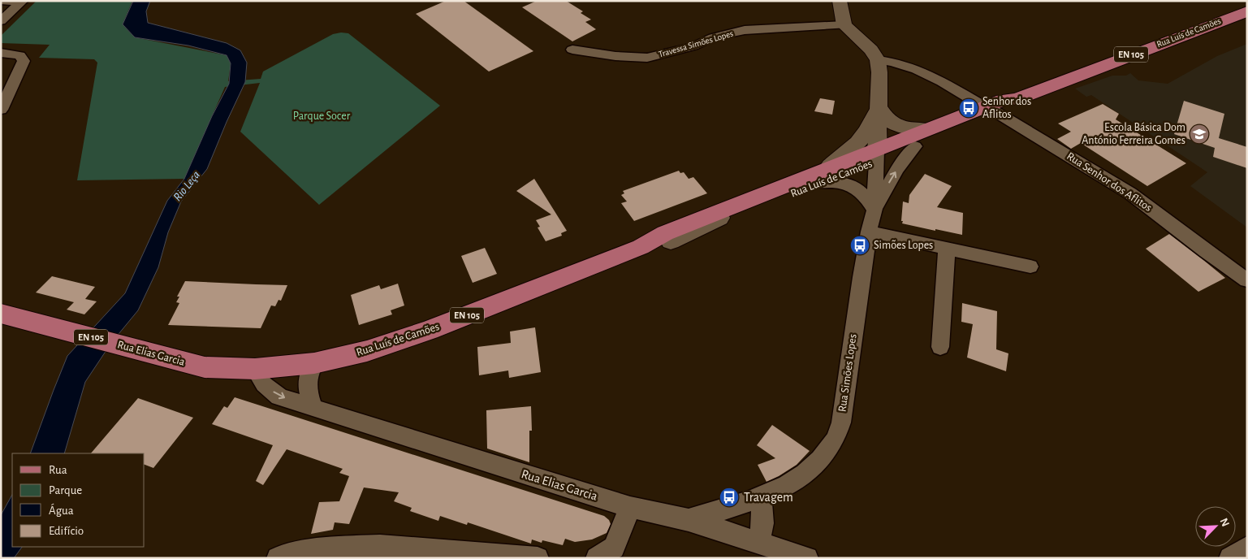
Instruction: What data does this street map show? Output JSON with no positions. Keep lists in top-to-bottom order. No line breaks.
{"streets":{"main road":["Rua Luís de Camões","EN 105","Rua Elias Garcia"],"street":["Travessa Simões Lopes","Rua Senhor dos Aflitos","Rua Simões Lopes"]},"crossings":[["Rua Luís de Camões","Rua Senhor dos Aflitos"],["Rua Luís de Camões","Rua Elias Garcia"],["Rua Luís de Camões","Rua Simões Lopes"],["Rua Senhor dos Aflitos","Rua Simões Lopes"],["Rua Elias Garcia","Rua Simões Lopes"]],"water":["Rio Leça"],"parks":["Parque Socer"],"places":{"bus stop":["Senhor dos Aflitos","Simões Lopes","Travagem"],"school or university":["Escola Básica Dom António Ferreira Gomes"]},"legend":["Rua","Parque","Água","Edifício"],"north":"top right"}
